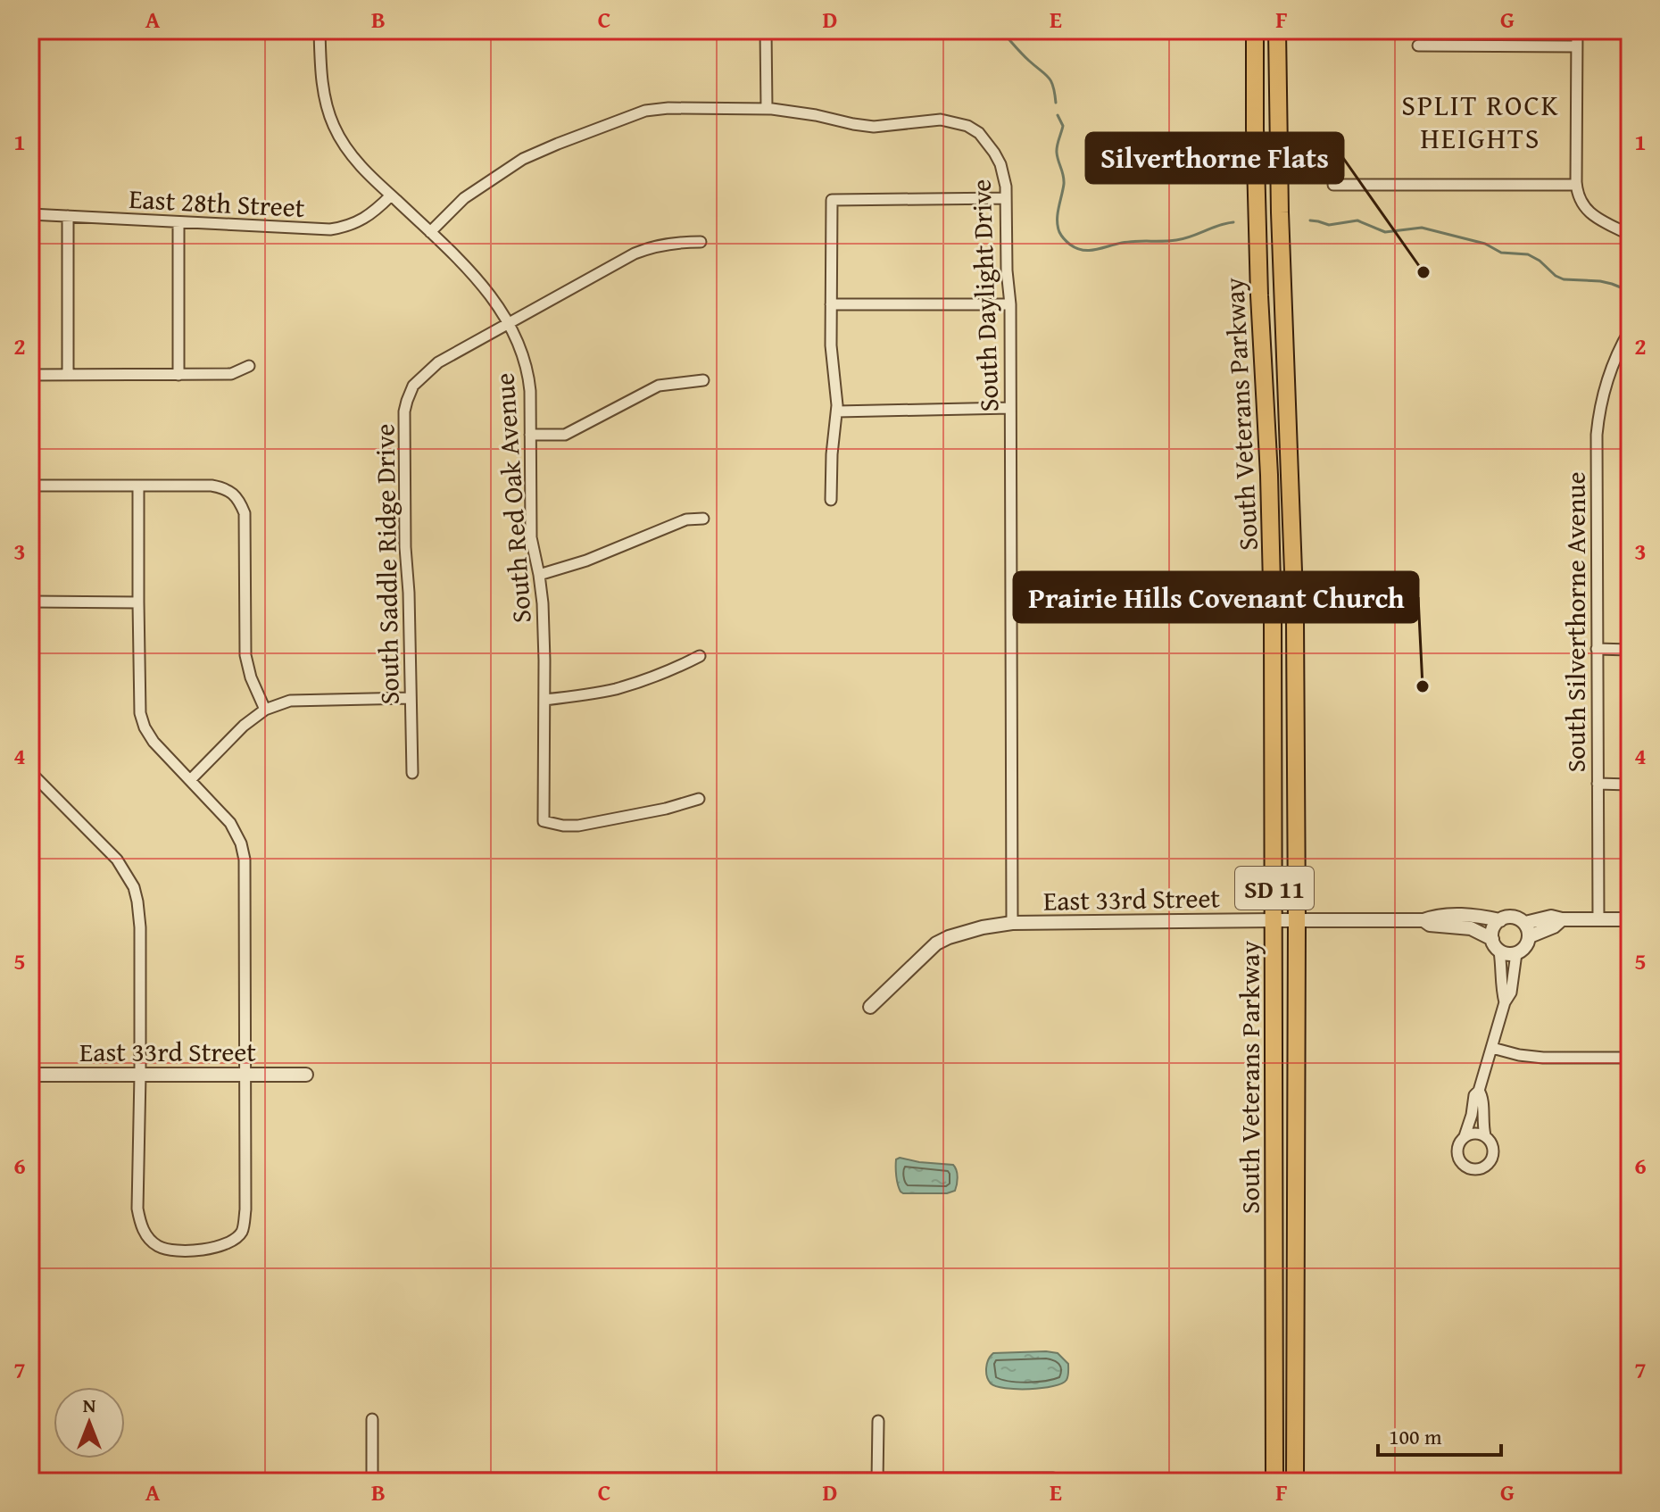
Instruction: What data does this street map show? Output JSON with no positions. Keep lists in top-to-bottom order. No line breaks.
{"streets":{"highway":["South Veterans Parkway","SD 11"],"street":["East 28th Street","South Daylight Drive","South Red Oak Avenue","South Saddle Ridge Drive","South Silverthorne Avenue","East 33rd Street"]},"crossings":[["East 28th Street","South Red Oak Avenue"],["South Daylight Drive","South Red Oak Avenue"],["South Daylight Drive","East 33rd Street"],["South Veterans Parkway","East 33rd Street"],["South Red Oak Avenue","South Saddle Ridge Drive"],["South Silverthorne Avenue","East 33rd Street"]],"districts":["SPLIT ROCK HEIGHTS"],"places":["Silverthorne Flats","Prairie Hills Covenant Church"],"scale_bar":"100 m","north":"top","grid":{"columns":["A","B","C","D","E","F","G"],"rows":["1","2","3","4","5","6","7"]}}
